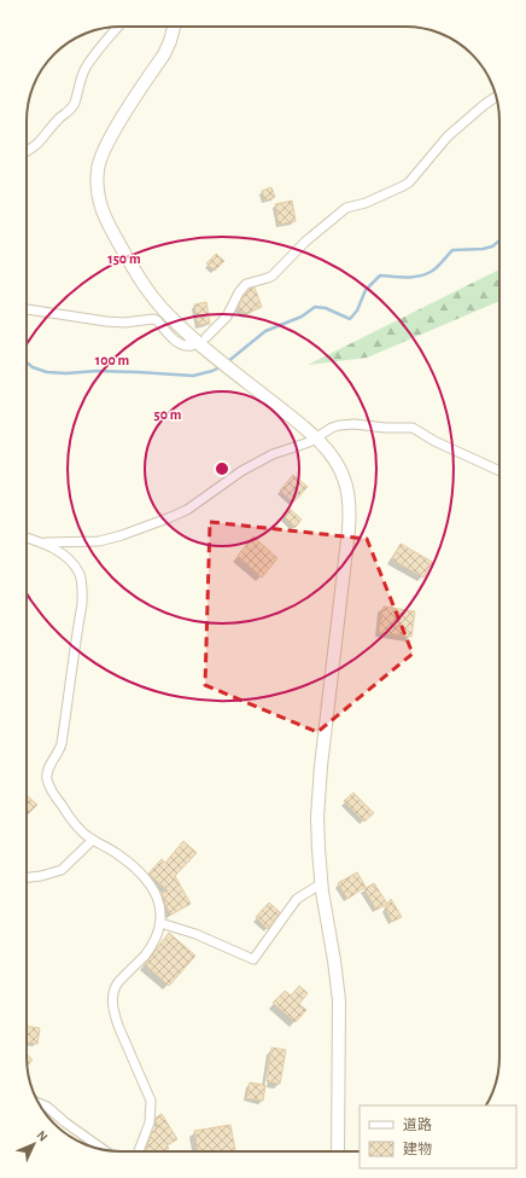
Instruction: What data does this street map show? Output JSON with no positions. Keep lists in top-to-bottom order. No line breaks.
{"legend":["道路","建物"],"north":"top right","rings":["150 m","100 m","50 m"]}
